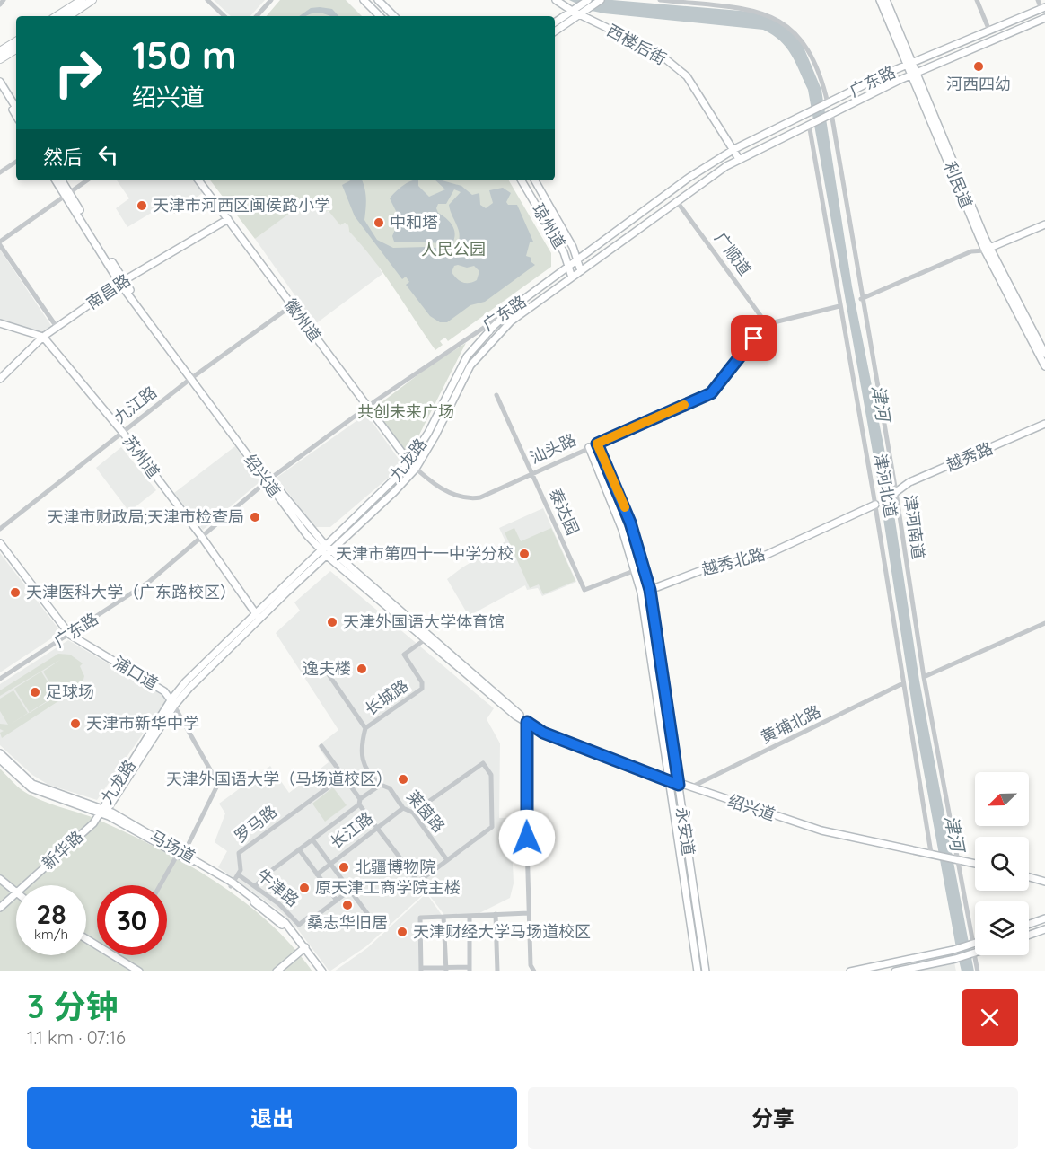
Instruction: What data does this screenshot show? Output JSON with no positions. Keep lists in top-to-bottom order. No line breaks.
{"streets":{"main road":["西楼后街","广东路","利民道","琼州道","南昌路","徽州道","苏州道","越秀路","九龙路","绍兴道","越秀北路","浦口道","永安道","马场道","新华路"],"street":["广顺道","九江路","汕头路","津河北道","泰达园","津河南道","长城路","黄埔北路","莱茵路","罗马路","长江路","牛津路"]},"crossings":[["西楼后街","广东路"],["广东路","利民道"],["广东路","琼州道"],["广东路","广顺道"],["广东路","徽州道"],["广东路","苏州道"],["广东路","九龙路"],["广东路","绍兴道"],["广东路","津河北道"],["广东路","津河南道"],["广东路","浦口道"],["广顺道","汕头路"],["南昌路","徽州道"],["南昌路","苏州道"],["南昌路","绍兴道"],["徽州道","九江路"],["徽州道","汕头路"],["徽州道","九龙路"],["九江路","苏州道"],["九江路","绍兴道"],["汕头路","九龙路"],["汕头路","泰达园"],["汕头路","永安道"],["苏州道","九龙路"],["越秀路","津河南道"],["九龙路","绍兴道"],["九龙路","浦口道"],["九龙路","新华路"],["绍兴道","津河北道"],["绍兴道","津河南道"],["绍兴道","长城路"],["绍兴道","黄埔北路"],["绍兴道","永安道"],["津河北道","越秀北路"],["津河北道","黄埔北路"],["泰达园","永安道"],["越秀北路","永安道"],["浦口道","马场道"],["长城路","莱茵路"],["莱茵路","长江路"],["罗马路","马场道"],["罗马路","牛津路"],["马场道","新华路"]],"water":["津河"],"parks":["人民公园","共创未来广场"],"places":["河西四幼","天津市河西区闽侯路小学","中和塔","天津市财政局;天津市检查局","天津市第四十一中学分校","天津医科大学（广东路校区）","天津外国语大学体育馆","逸夫楼","足球场","天津市新华中学","天津外国语大学（马场道校区）","北疆博物院","原天津工商学院主楼","桑志华旧居","天津财经大学马场道校区"],"north":"bottom left","page":{"turn":["150 m","绍兴道"],"then":"然后","speed":"28 km/h","limit":"30","heading":["3 分钟","1.1 km · 07:16"],"buttons":["退出","分享"]}}
